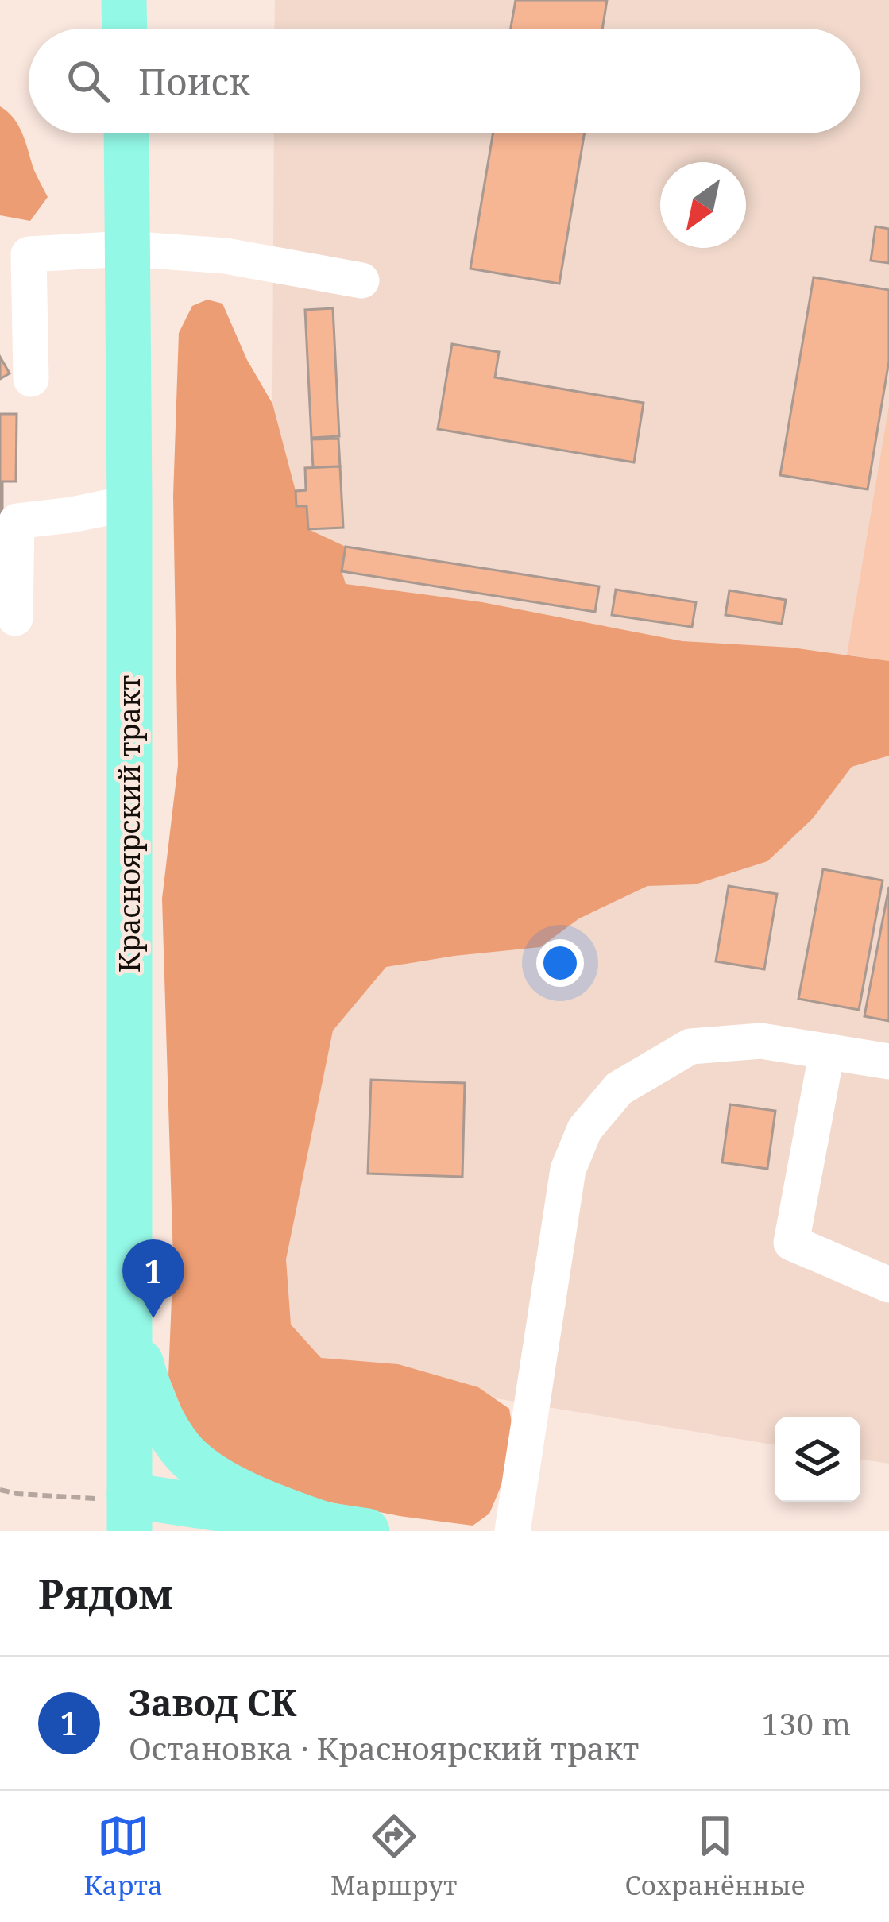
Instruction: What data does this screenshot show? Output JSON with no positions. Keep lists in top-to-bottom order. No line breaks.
{"streets":{"main road":["Красноярский тракт"]},"north":"bottom left","page":{"search":"Поиск","pins":"1","heading":"Рядом","list":[{"mark":"1","name":"Завод СК","note":"Остановка · Красноярский тракт","value":"130 m"}],"nav":["Карта","Маршрут","Сохранённые"]}}
